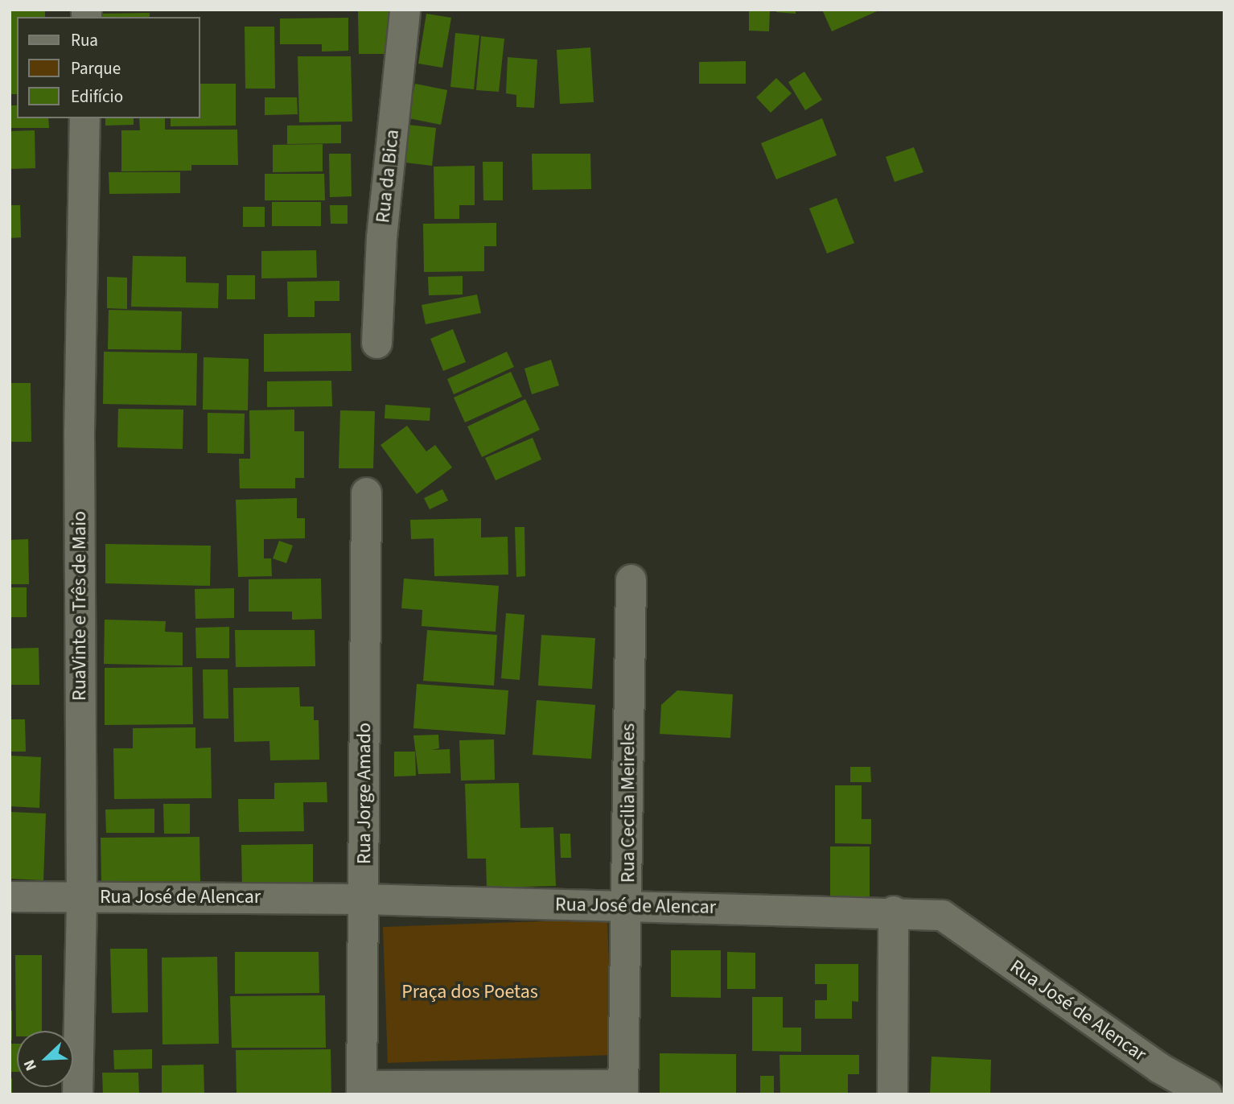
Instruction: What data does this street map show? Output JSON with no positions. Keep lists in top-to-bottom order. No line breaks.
{"streets":{"street":["Rua da Bica","RuaVinte e Três de Maio","Rua Jorge Amado","Rua Cecilia Meireles","Rua José de Alencar"]},"crossings":[["RuaVinte e Três de Maio","Rua José de Alencar"],["Rua Jorge Amado","Rua José de Alencar"],["Rua Cecilia Meireles","Rua José de Alencar"]],"parks":["Praça dos Poetas"],"legend":["Rua","Parque","Edifício"],"north":"bottom left"}
